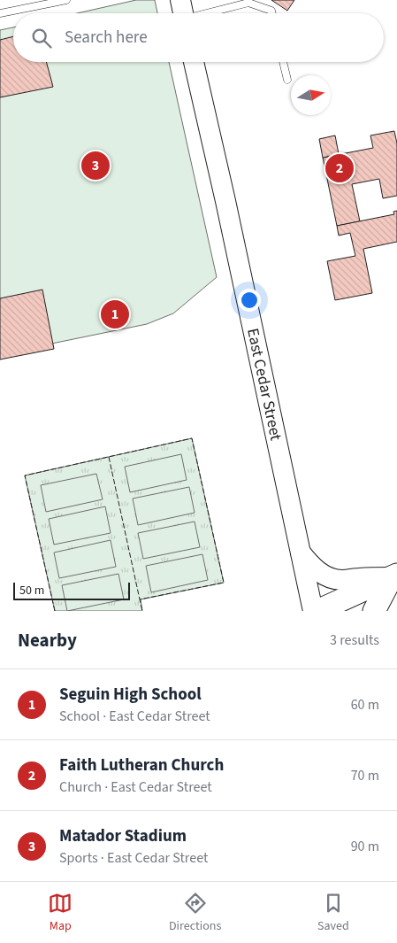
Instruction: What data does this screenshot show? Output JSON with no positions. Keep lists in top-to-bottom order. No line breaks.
{"streets":{"street":["East Cedar Street"]},"scale_bar":"50 m","north":"right","page":{"search":"Search here","pins":["3","2","1"],"scale":"50 m","heading":["Nearby","3 results"],"list":[{"mark":"1","name":"Seguin High School","note":"School · East Cedar Street","value":"60 m"},{"mark":"2","name":"Faith Lutheran Church","note":"Church · East Cedar Street","value":"70 m"},{"mark":"3","name":"Matador Stadium","note":"Sports · East Cedar Street","value":"90 m"}],"nav":["Map","Directions","Saved"]}}
